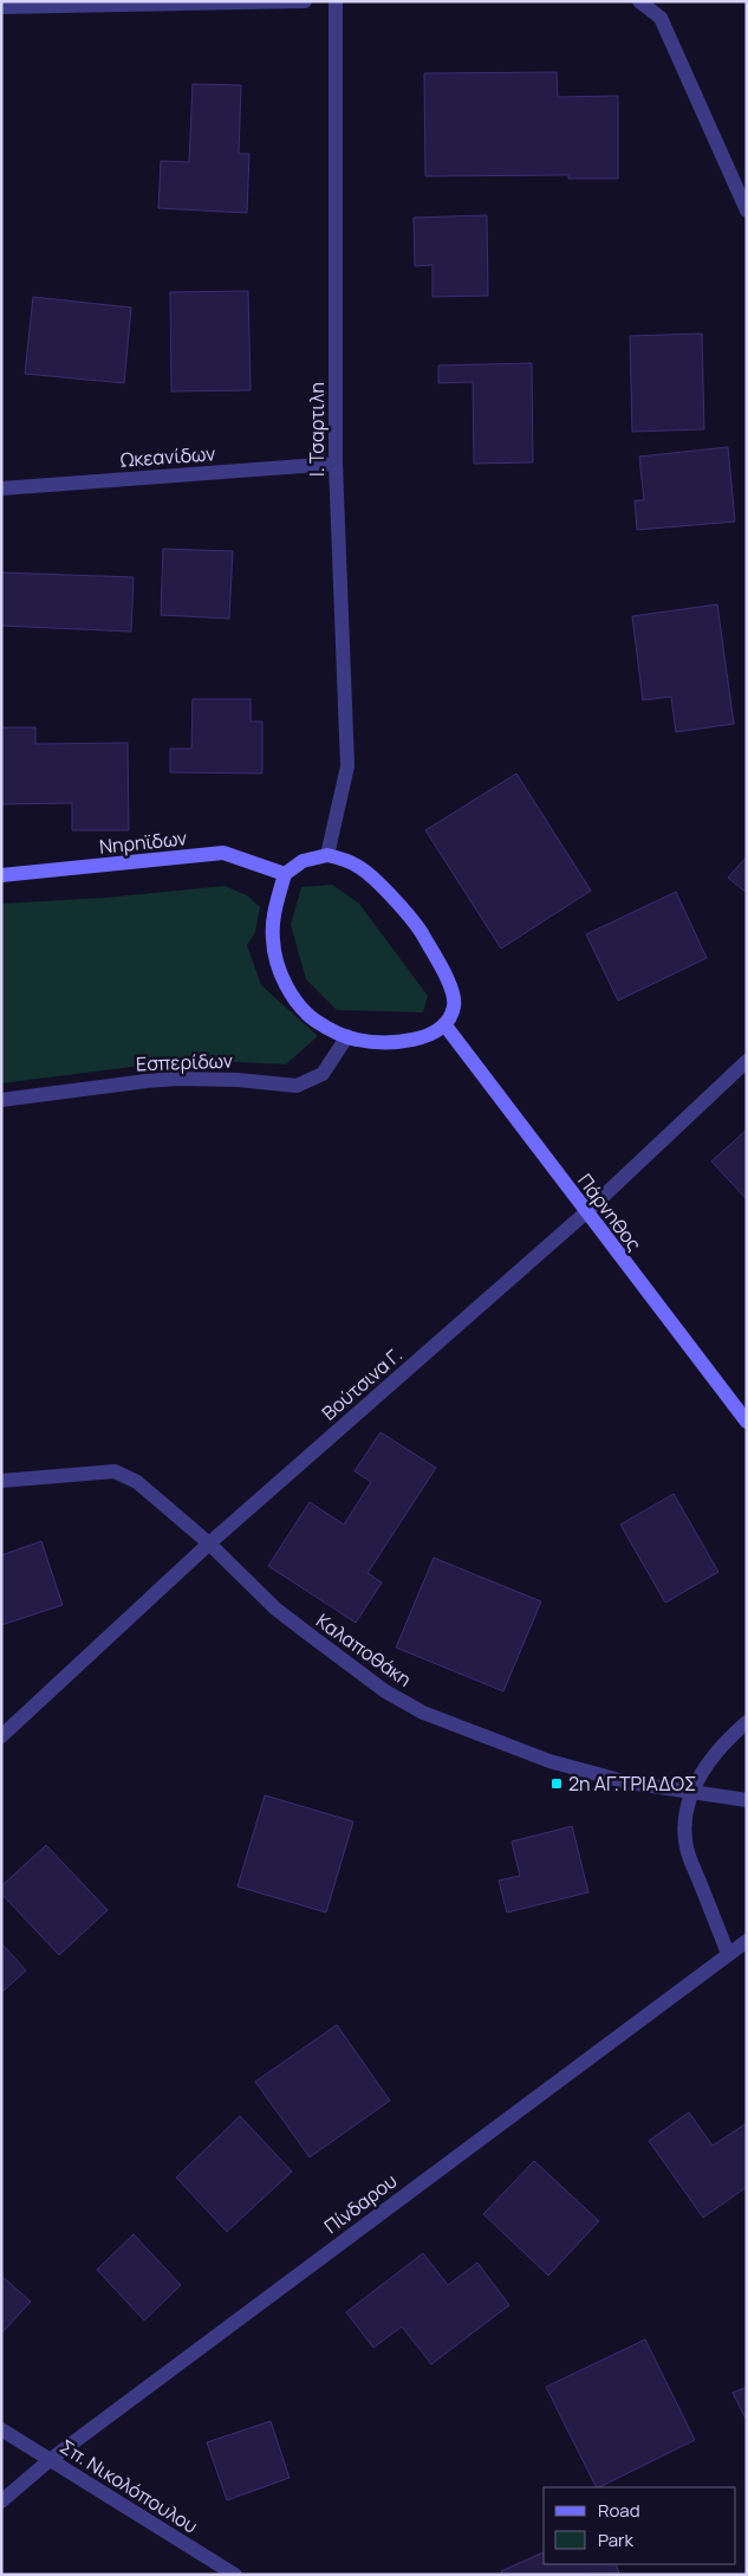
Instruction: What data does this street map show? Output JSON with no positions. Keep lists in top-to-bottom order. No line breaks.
{"streets":{"street":["Ι. Τσαρτιλη","Ωκεανίδων","Νηρηϊδων","Εσπερίδων","Πάρνηθος","Βούτσινα Γ.","Καλαποθάκη","Πίνδαρου","Σπ. Νικολόπουλου"]},"crossings":[["Ι. Τσαρτιλη","Ωκεανίδων"],["Ι. Τσαρτιλη","Νηρηϊδων"],["Ι. Τσαρτιλη","Εσπερίδων"],["Ι. Τσαρτιλη","Πάρνηθος"],["Νηρηϊδων","Εσπερίδων"],["Νηρηϊδων","Πάρνηθος"],["Εσπερίδων","Πάρνηθος"],["Πάρνηθος","Βούτσινα Γ."],["Βούτσινα Γ.","Καλαποθάκη"],["Πίνδαρου","Σπ. Νικολόπουλου"]],"places":{"transit":["2η ΑΓ.ΤΡΙΑΔΟΣ"]},"legend":["Road","Park"]}
